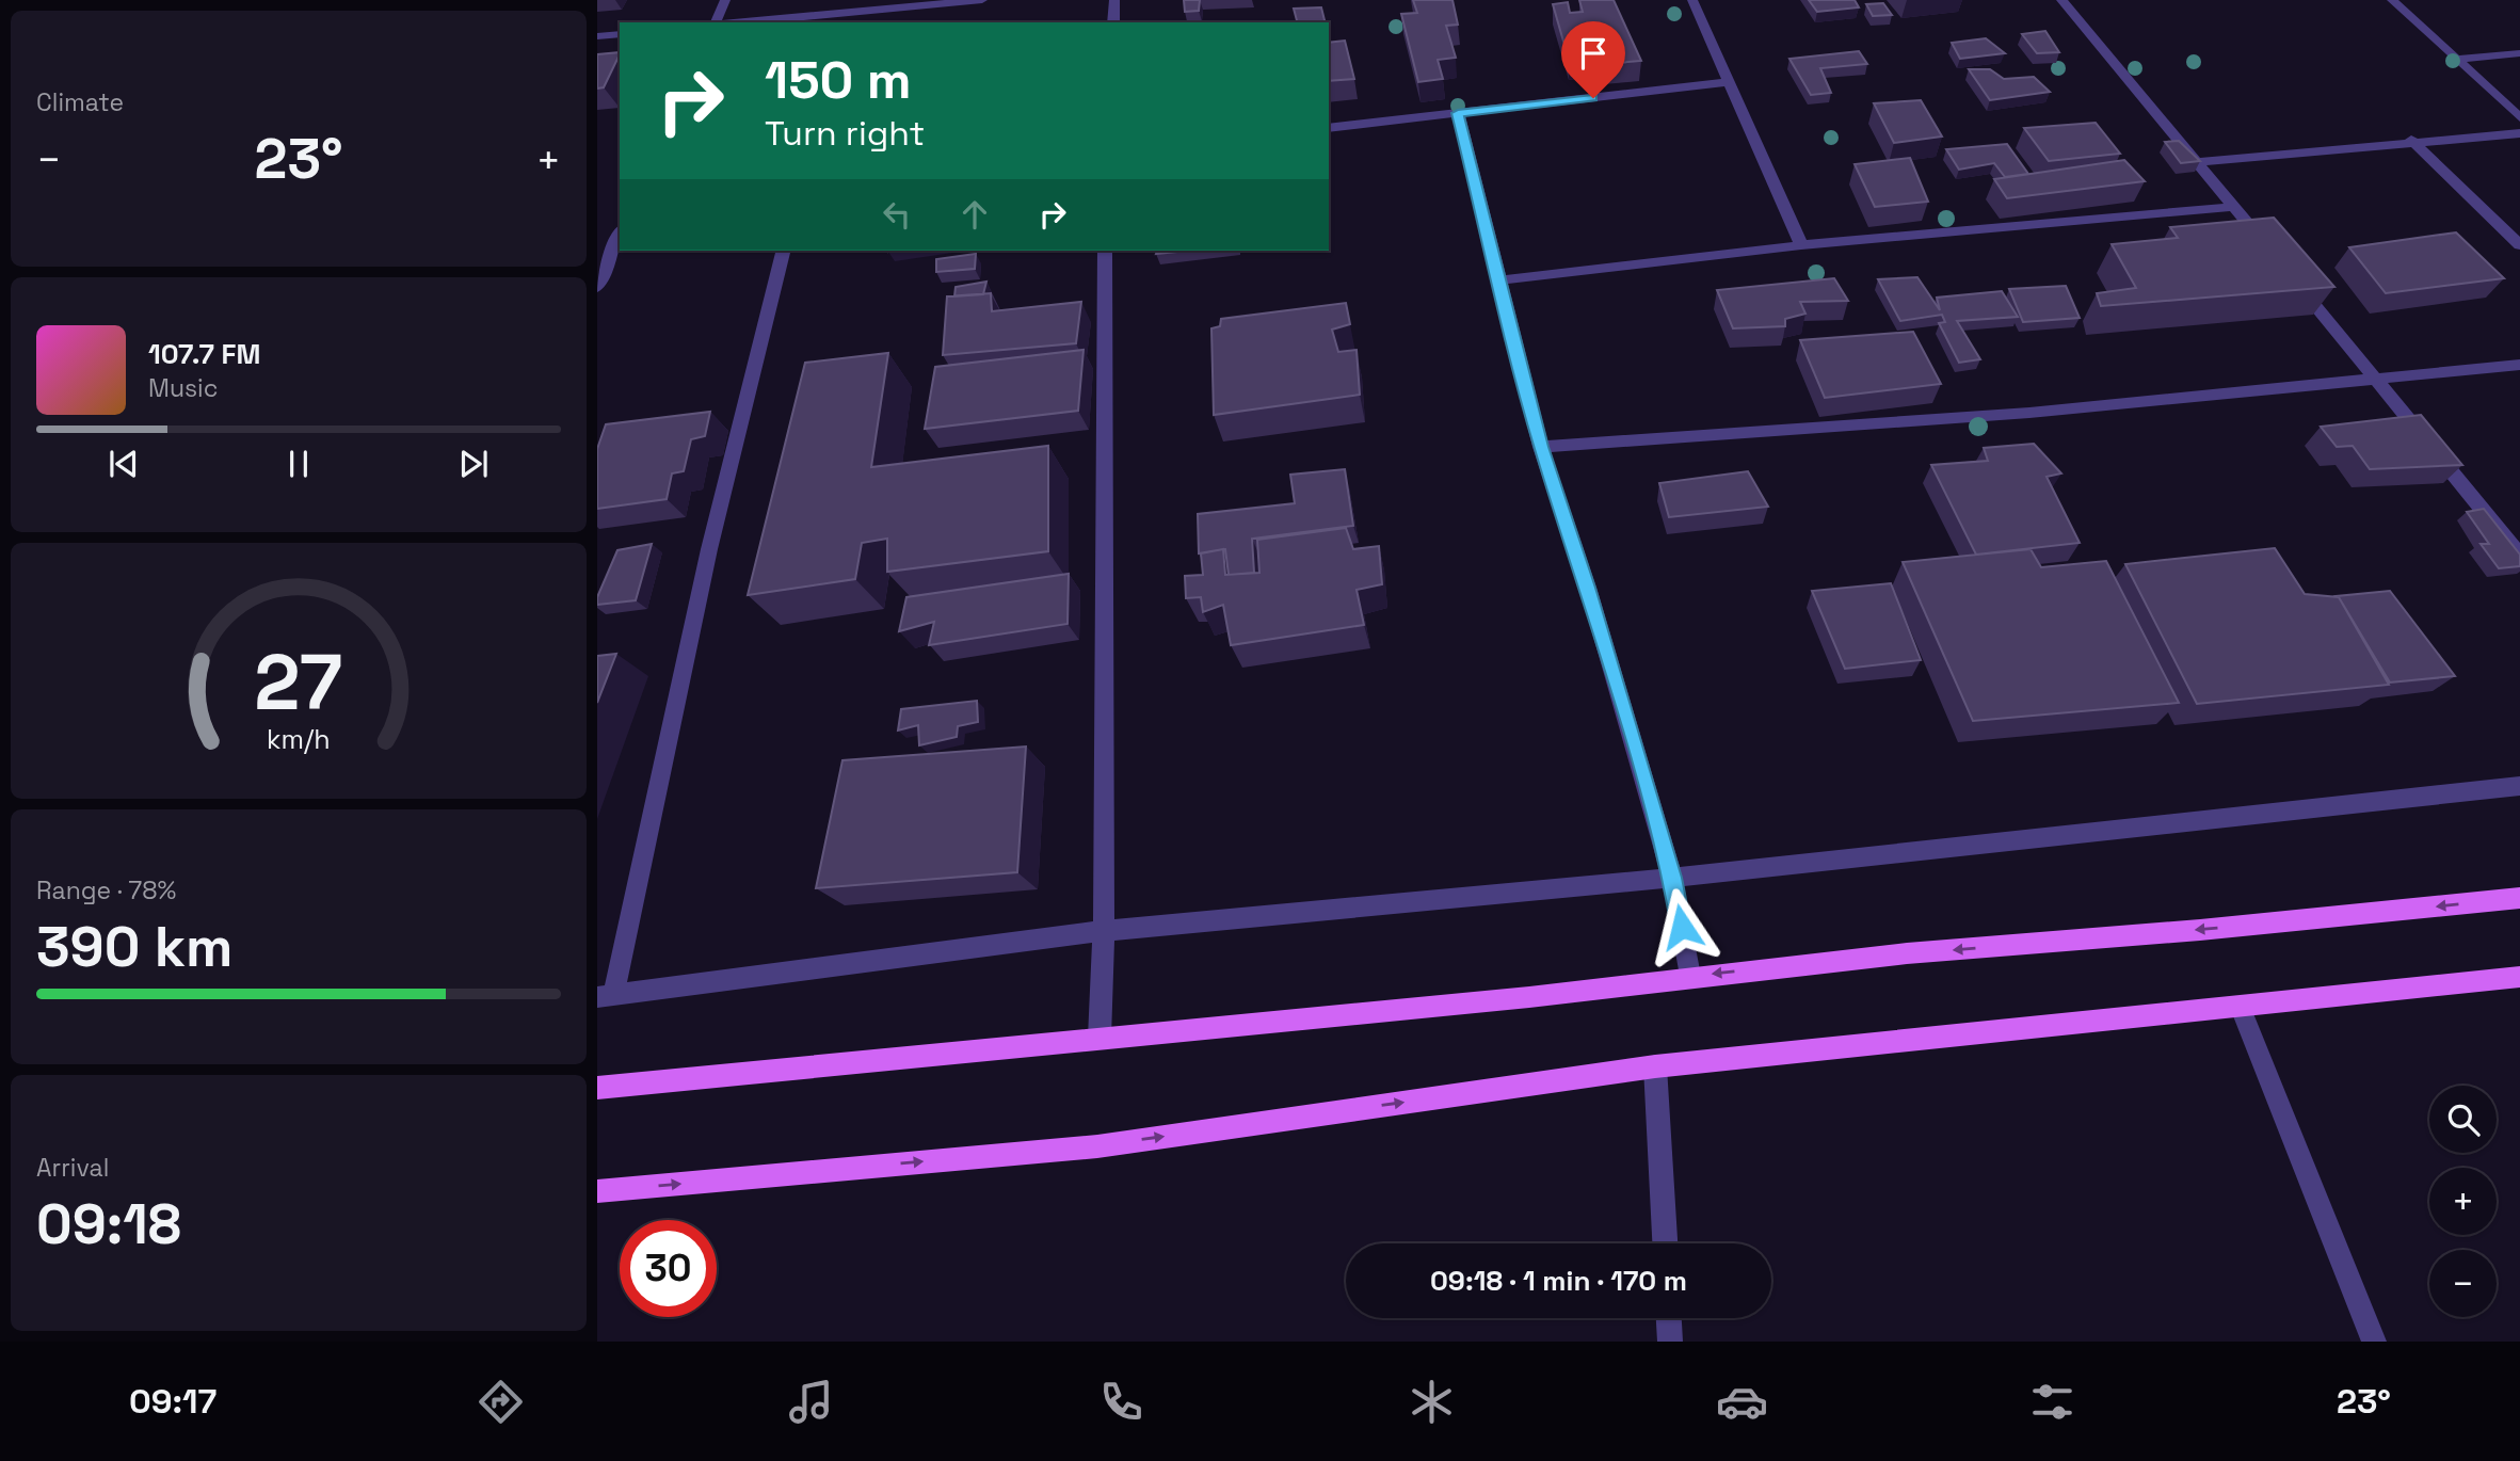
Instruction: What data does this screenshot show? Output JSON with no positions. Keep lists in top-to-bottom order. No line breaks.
{"page":{"tile":["Climate",["Range · 78%","390 km"],["Arrival","09:18"]],"turn":["150 m","Turn right"],"heat":["−","23°","+"],"song":["107.7 FM","Music"],"map_buttons":["+","−"],"limit":"30","trip":"09:18 · 1 min · 170 m","tabs":["09:17","23°"],"gauge":["27","km/h"]}}
